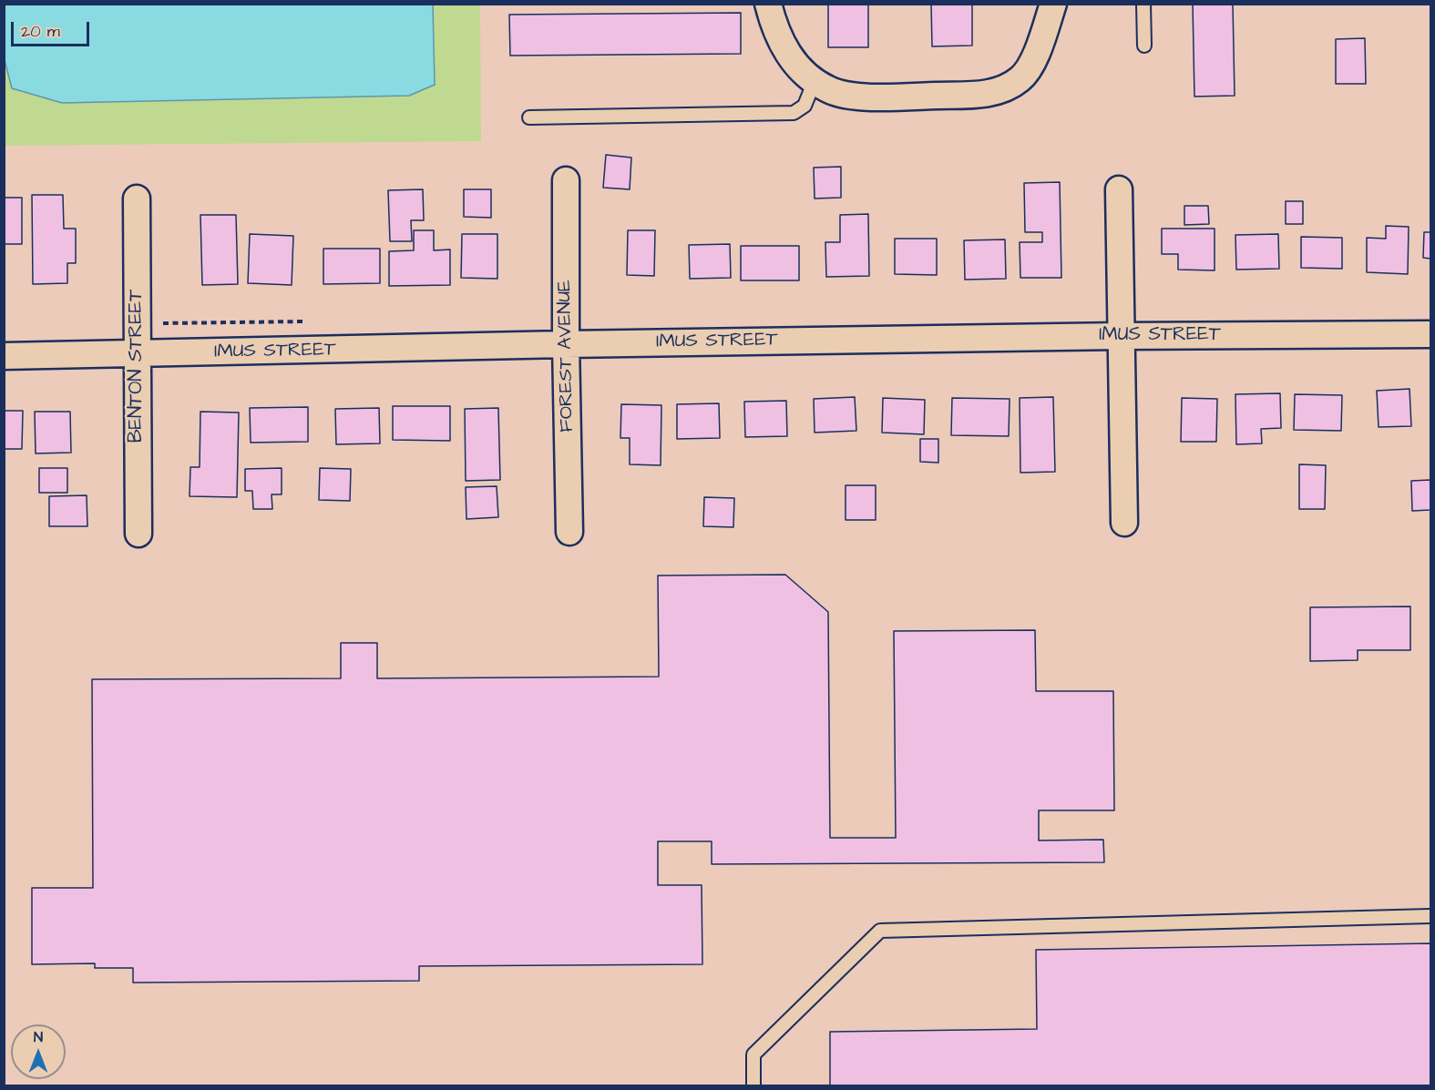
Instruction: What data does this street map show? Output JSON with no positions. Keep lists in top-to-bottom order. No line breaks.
{"streets":{"street":["IMUS STREET","FOREST AVENUE","BENTON STREET"]},"crossings":[["IMUS STREET","FOREST AVENUE"],["IMUS STREET","BENTON STREET"]],"scale_bar":"20 m","north":"top"}
